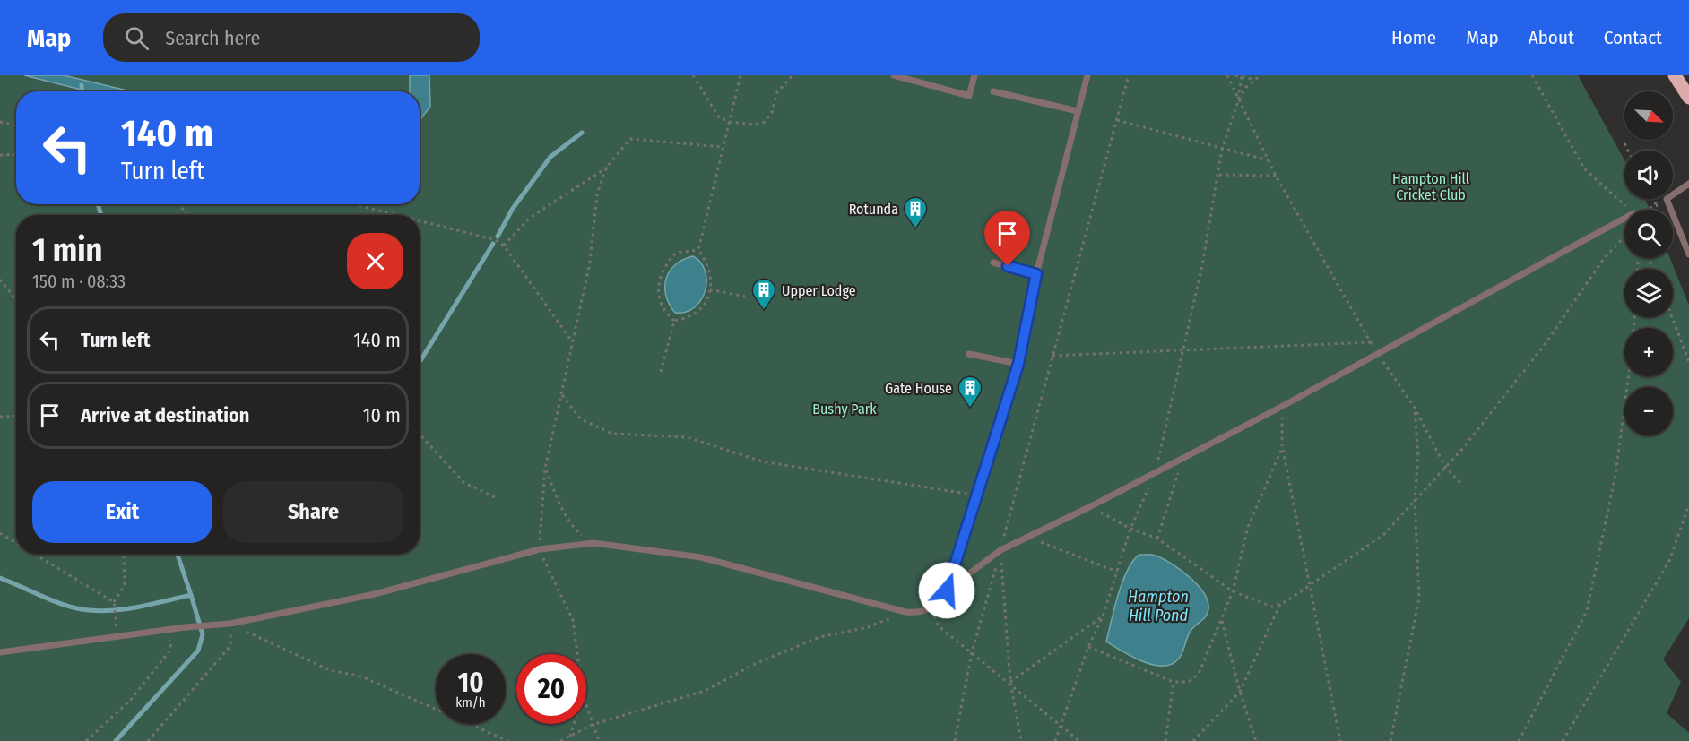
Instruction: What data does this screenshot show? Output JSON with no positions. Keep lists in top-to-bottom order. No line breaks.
{"water":["Hampton Hill Pond"],"parks":["Hampton Hill Cricket Club","Bushy Park"],"places":{"building":["Rotunda","Upper Lodge","Gate House"]},"north":"bottom right","page":{"header":"Map","search":"Search here","nav":["Home","Map","About","Contact"],"map_buttons":["+","−"],"turn":["140 m","Turn left"],"heading":["1 min","150 m · 08:33"],"list":[{"name":"Turn left","value":"140 m"},{"name":"Arrive at destination","value":"10 m"}],"buttons":["Exit","Share"],"speed":"10 km/h","limit":"20"}}
